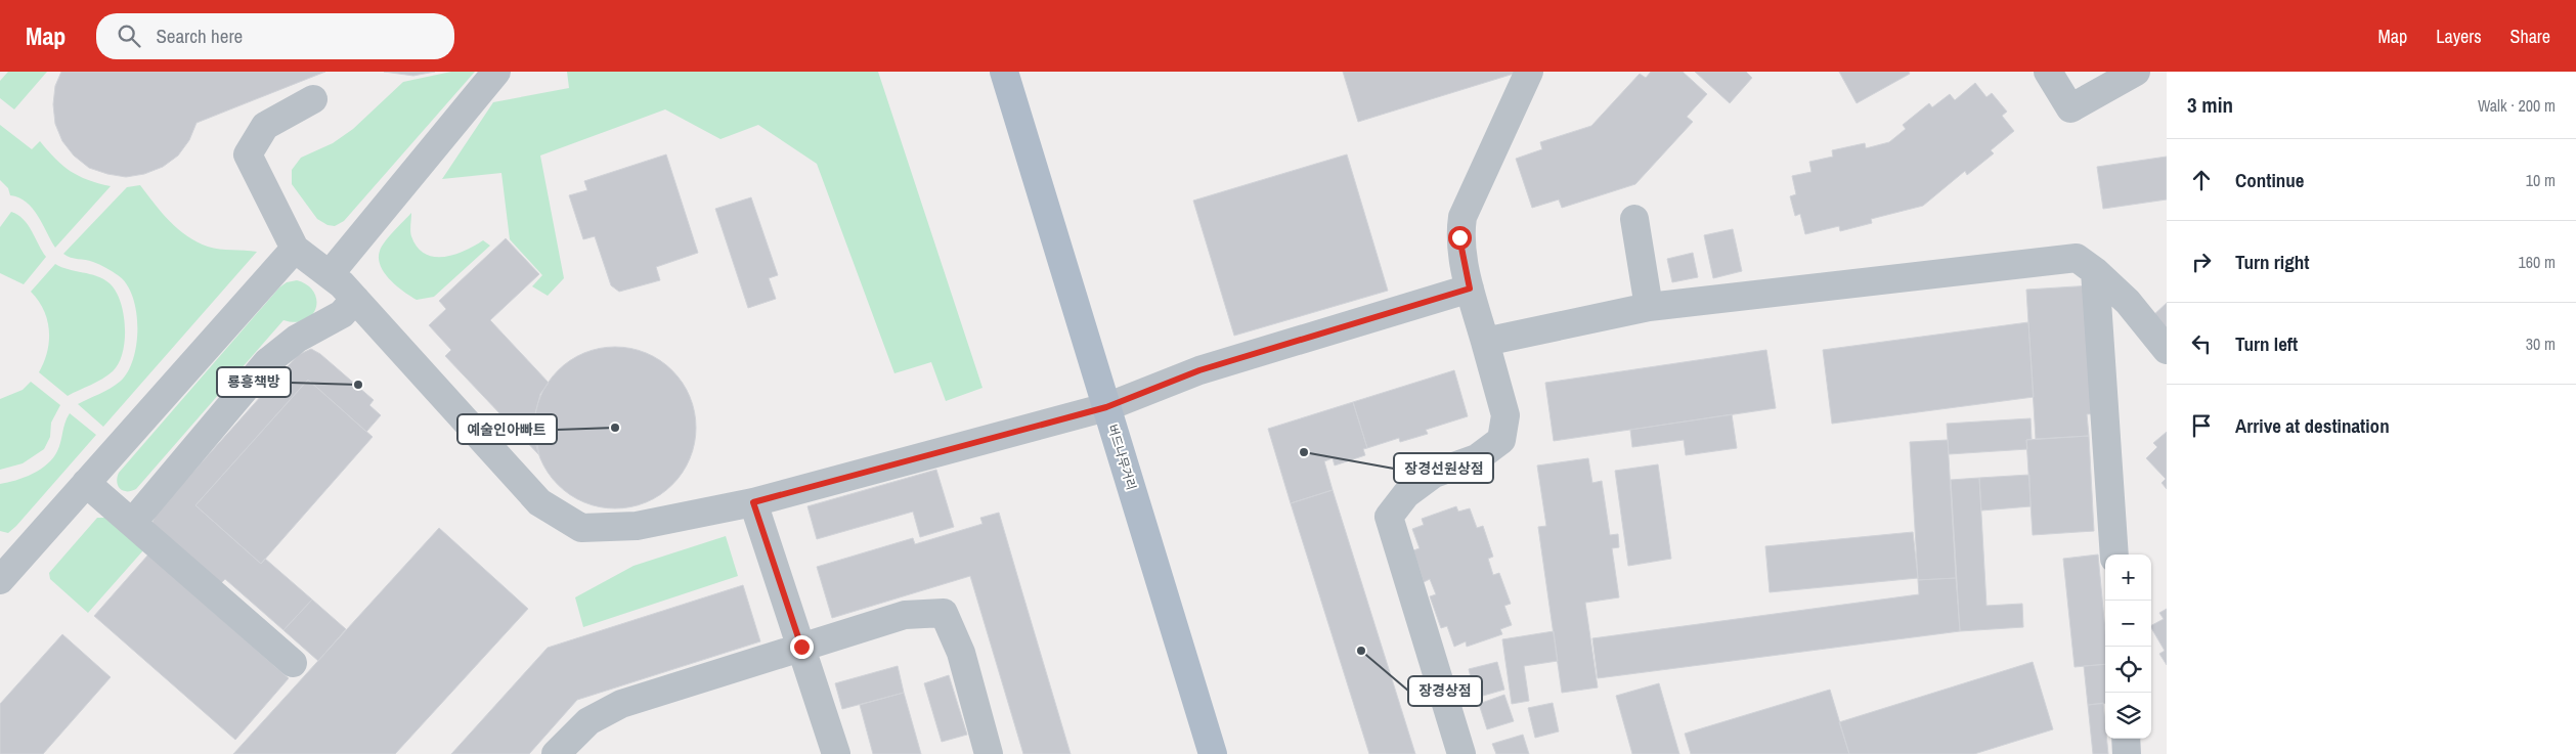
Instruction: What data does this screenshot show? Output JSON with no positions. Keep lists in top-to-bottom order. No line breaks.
{"streets":{"main road":["버드나무거리"]},"places":["룡흥책방","예술인아빠트","장경선원상점","장경상점"],"page":{"header":"Map","search":"Search here","nav":["Map","Layers","Share"],"heading":["3 min","Walk · 200 m"],"list":[["Continue","10 m"],["Turn right","160 m"],["Turn left","30 m"],"Arrive at destination"],"map_buttons":["+","−"]}}
